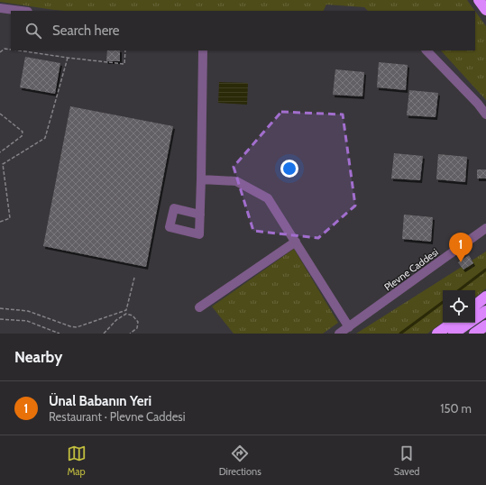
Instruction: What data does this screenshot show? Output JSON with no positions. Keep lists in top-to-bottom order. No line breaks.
{"streets":{"street":["Plevne Caddesi"]},"page":{"search":"Search here","pins":"1","heading":"Nearby","list":[{"mark":"1","name":"Ünal Babanın Yeri","note":"Restaurant · Plevne Caddesi","value":"150 m"}],"nav":["Map","Directions","Saved"]}}
